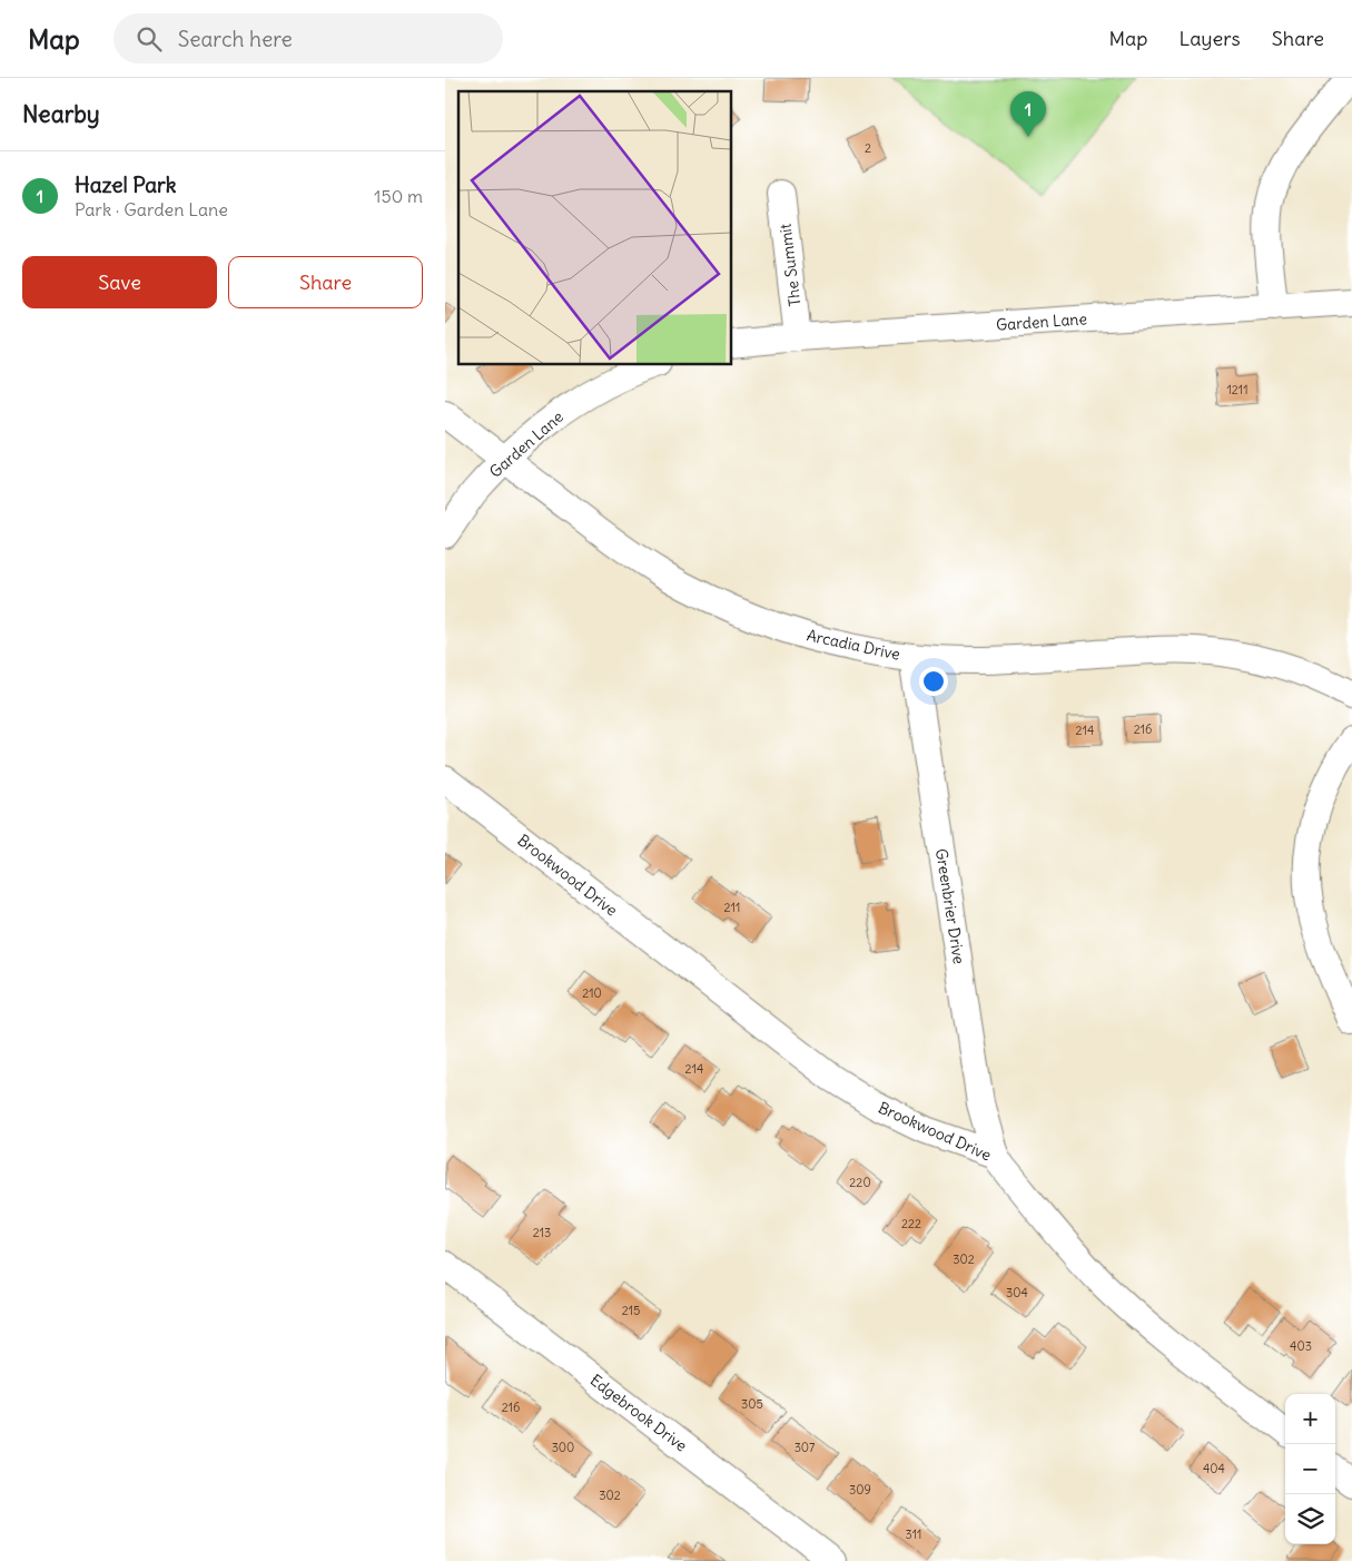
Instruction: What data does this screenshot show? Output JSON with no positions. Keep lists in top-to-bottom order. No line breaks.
{"streets":{"street":["The Summit","Garden Lane","Arcadia Drive","Brookwood Drive","Greenbrier Drive","Edgebrook Drive"]},"crossings":[["The Summit","Garden Lane"],["Garden Lane","Arcadia Drive"],["Arcadia Drive","Greenbrier Drive"],["Brookwood Drive","Greenbrier Drive"]],"house_numbers":["2","1211","216","214","211","210","214","220","222","213","302","304","215","403","305","216","300","307","404","309","302","311"],"page":{"header":"Map","search":"Search here","nav":["Map","Layers","Share"],"heading":"Nearby","pins":"1","list":[{"mark":"1","name":"Hazel Park","note":"Park · Garden Lane","value":"150 m"}],"buttons":["Save","Share"],"map_buttons":["+","−"]}}
